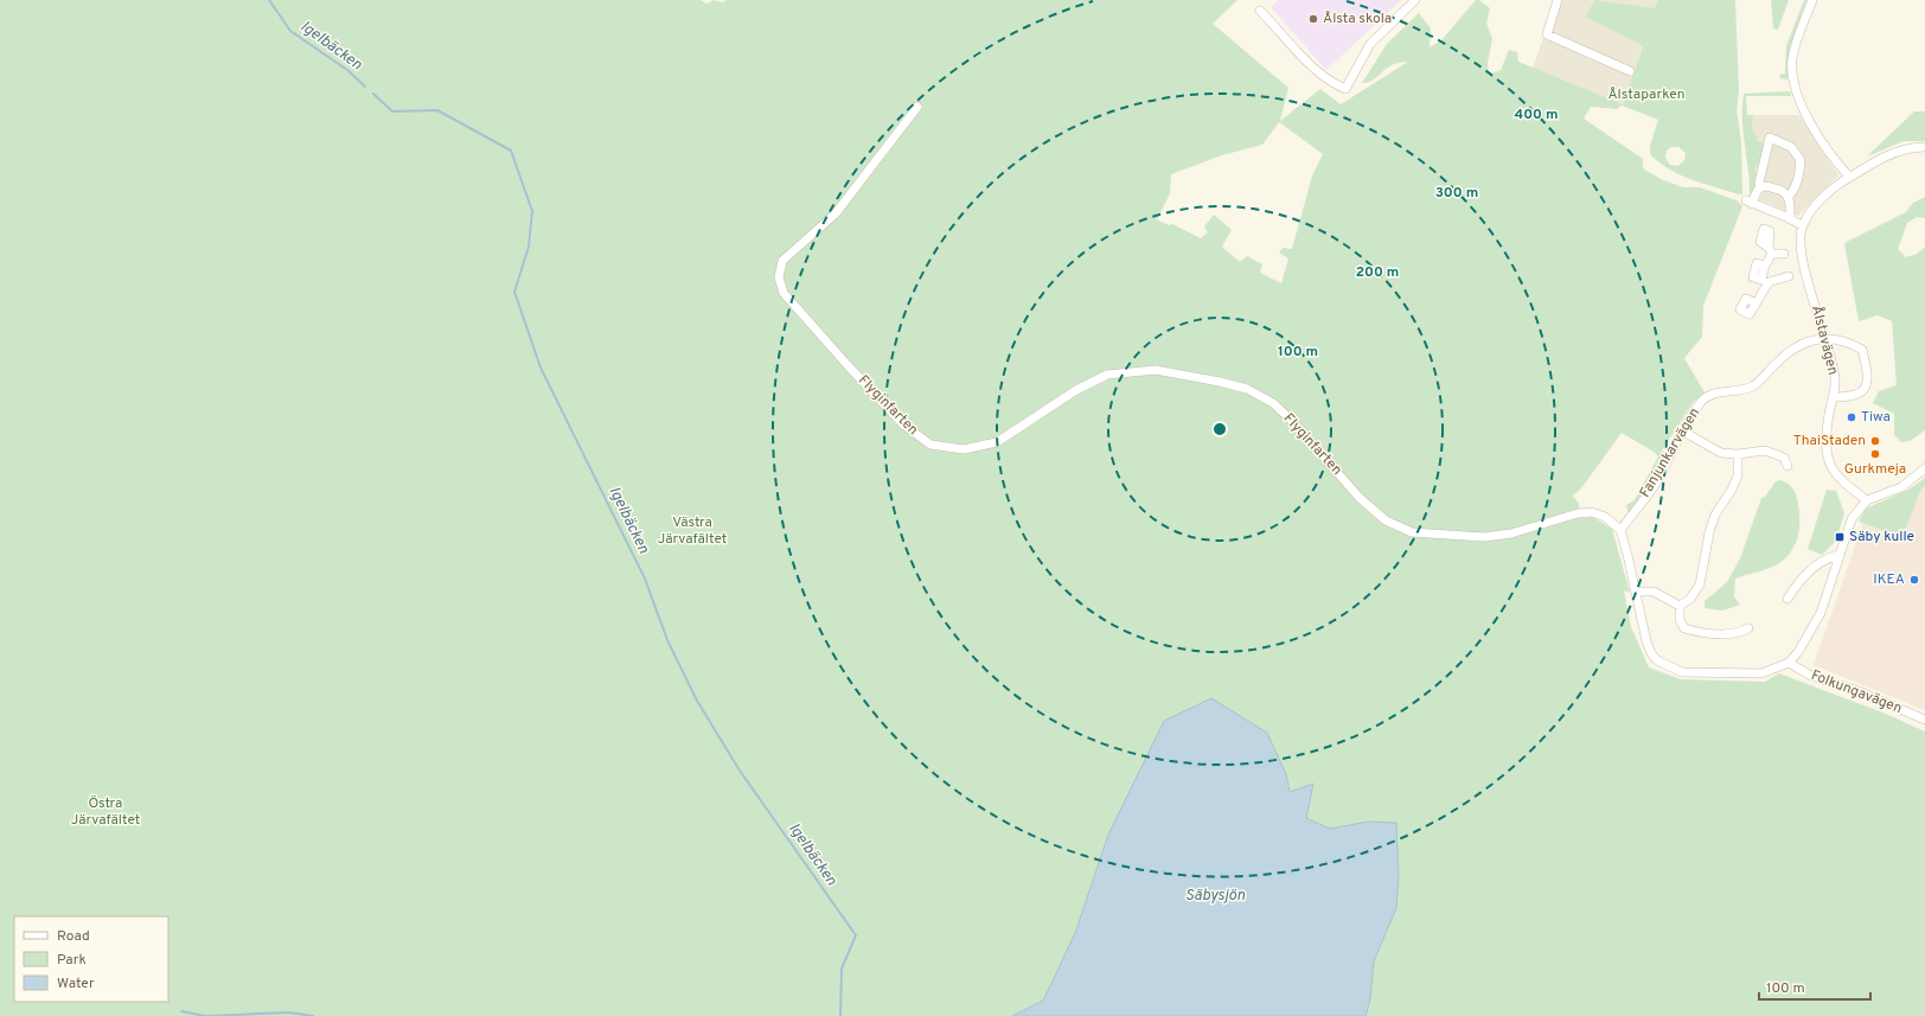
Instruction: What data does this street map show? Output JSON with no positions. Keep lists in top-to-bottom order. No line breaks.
{"streets":{"street":["Ålstavägen","Flyginfarten","Fanjunkarvägen","Folkungavägen"]},"crossings":[["Ålstavägen","Fanjunkarvägen"],["Flyginfarten","Fanjunkarvägen"]],"water":["Igelbäcken","Säbysjön"],"parks":["Ålstaparken","Västra Järvafältet","Östra Järvafältet"],"places":{"other":["Ålsta skola","Tiwa","ThaiStaden","Gurkmeja","IKEA"],"transit":["Säby kulle"]},"legend":["Road","Park","Water"],"scale_bar":"100 m","rings":["400 m","300 m","200 m","100 m"]}
